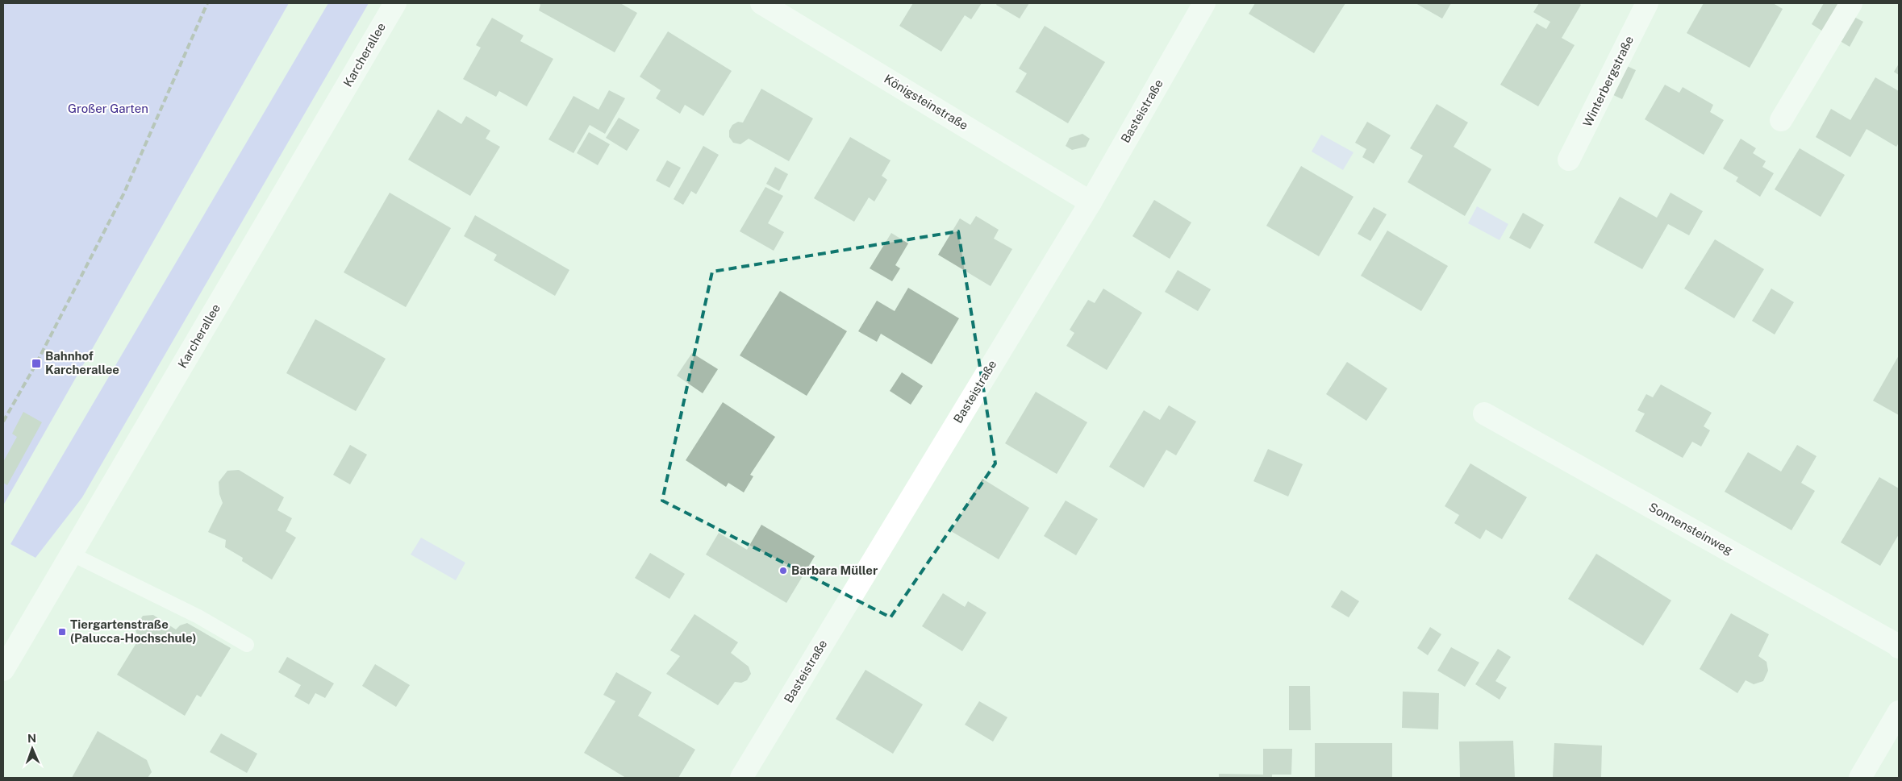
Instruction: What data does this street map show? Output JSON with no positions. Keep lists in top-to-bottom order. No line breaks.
{"streets":{"street":["Karcherallee","Winterbergstraße","Königsteinstraße","Basteistraße","Sonnensteinweg"]},"crossings":[["Königsteinstraße","Basteistraße"]],"parks":["Großer Garten"],"places":{"transit":["Bahnhof Karcherallee","Tiergartenstraße (Palucca-Hochschule)"],"other":["Barbara Müller"]},"north":"top"}
